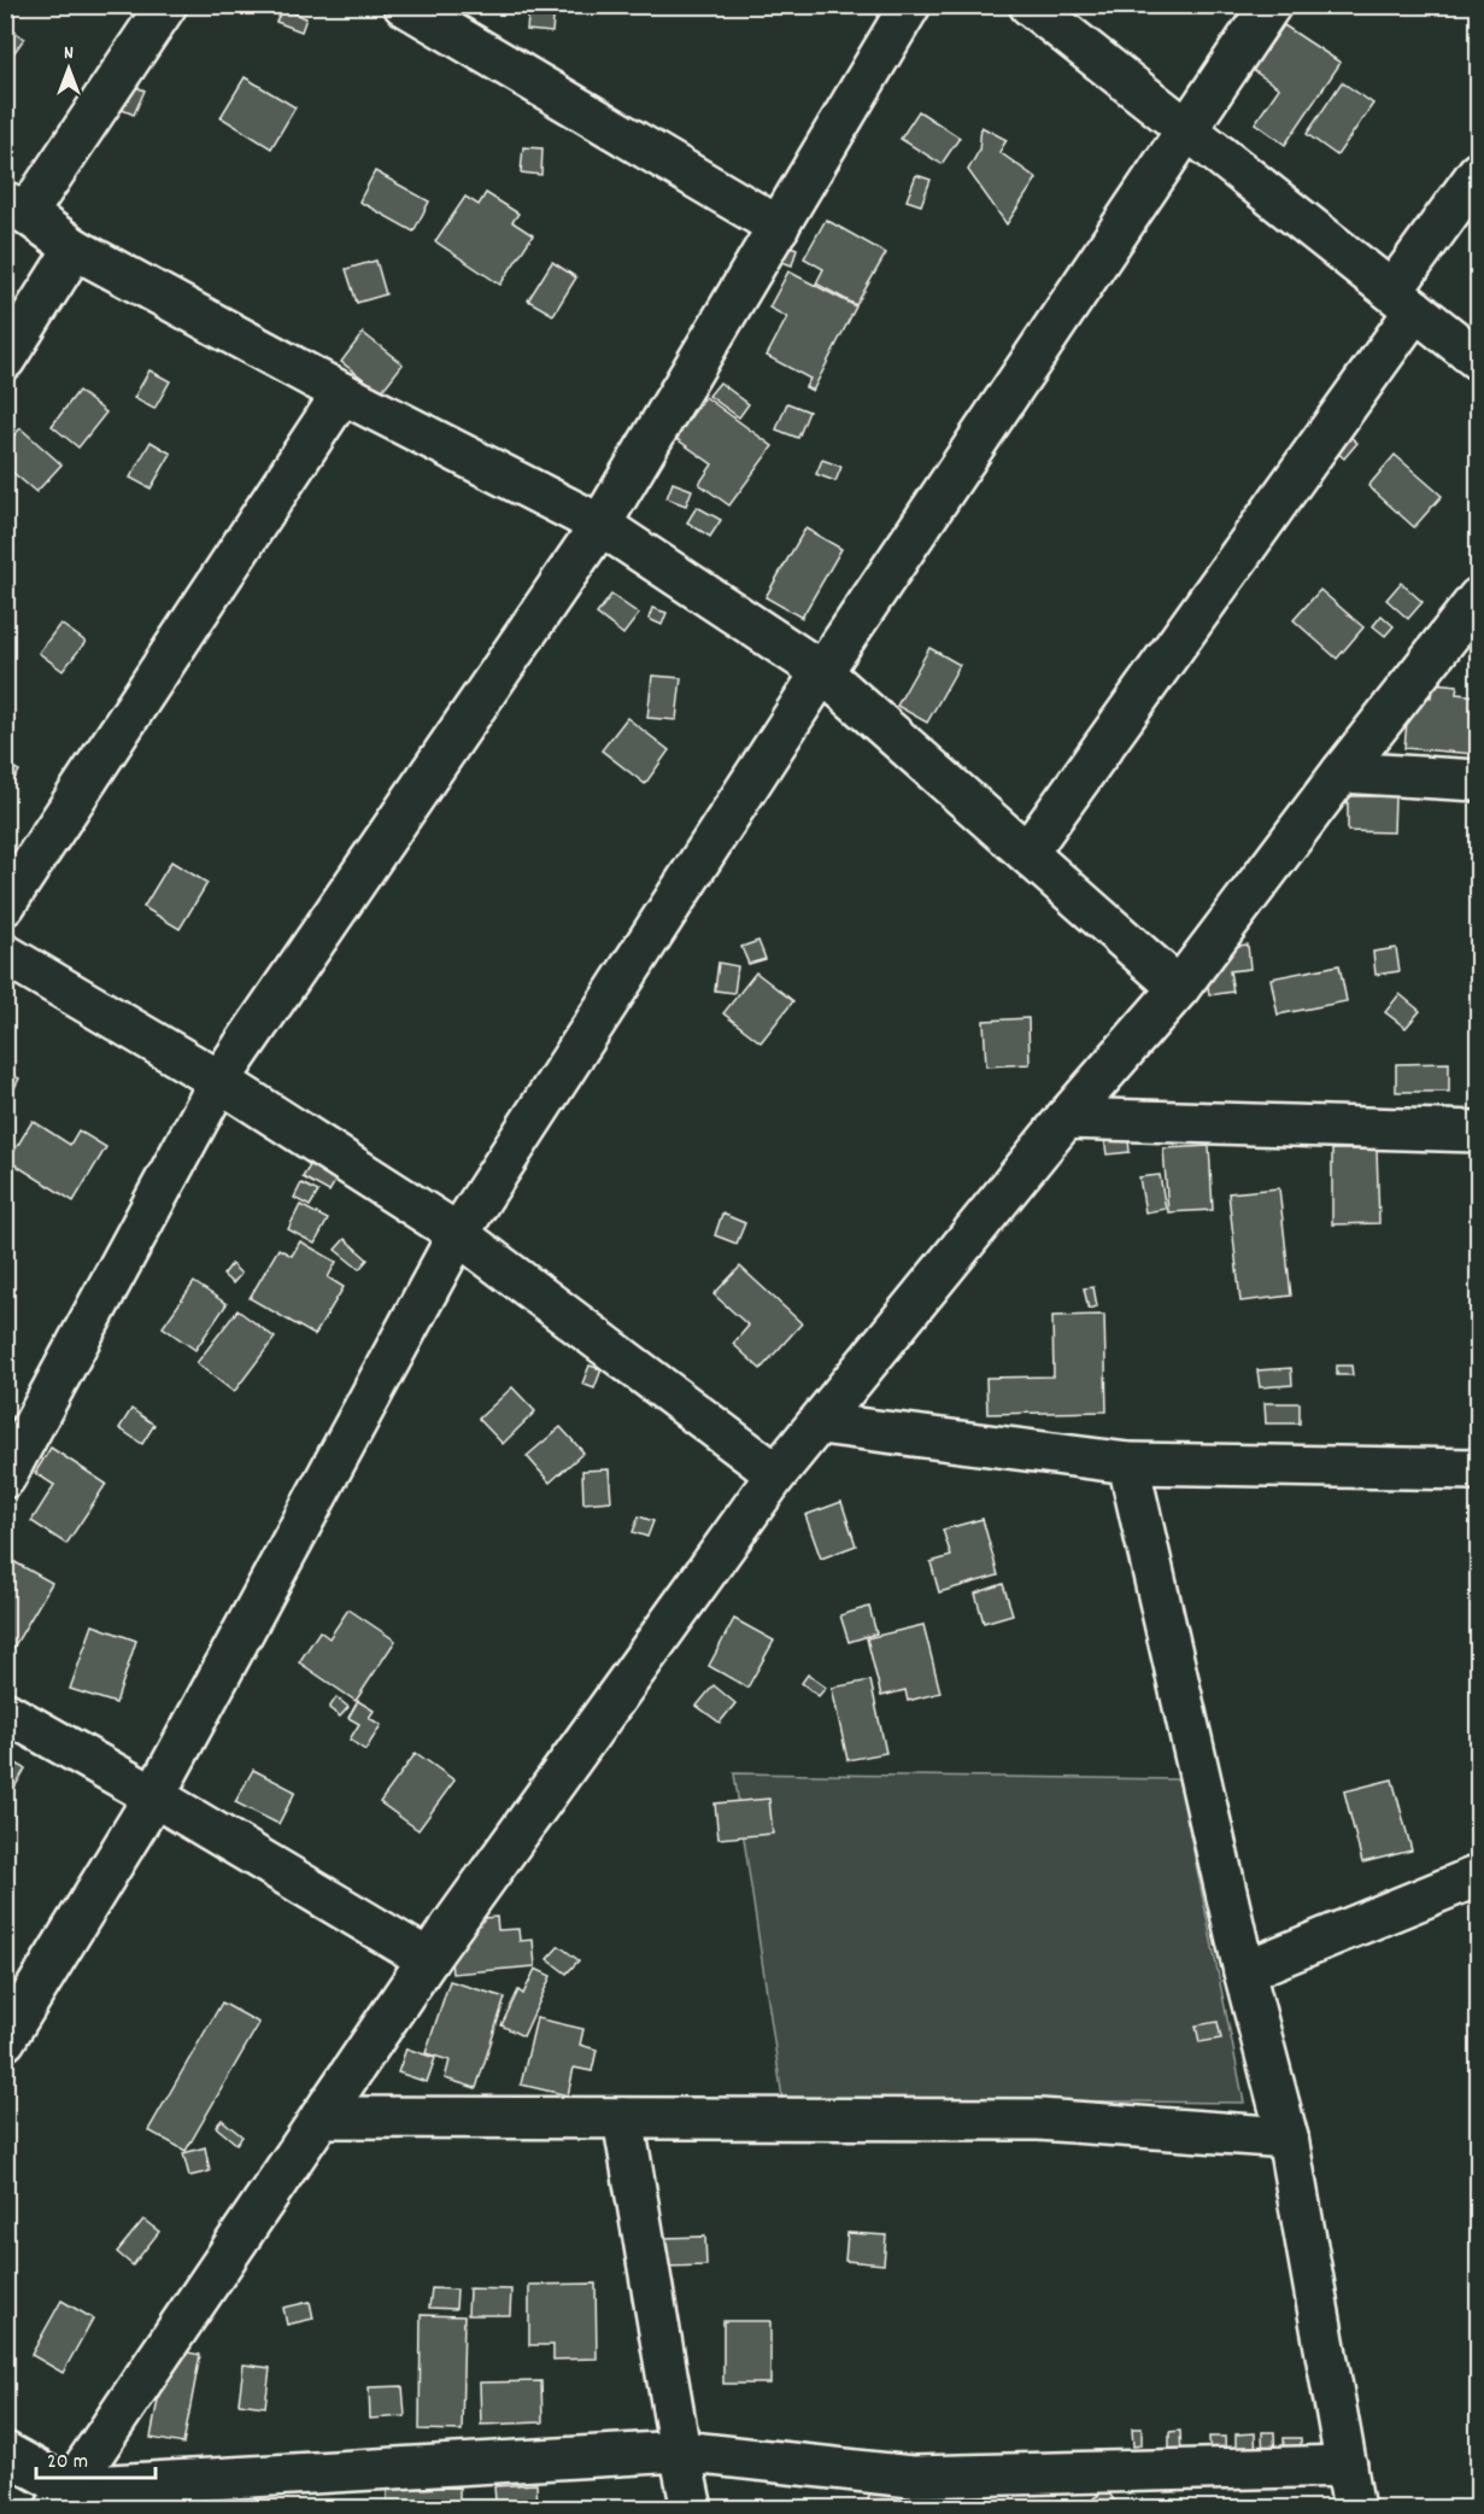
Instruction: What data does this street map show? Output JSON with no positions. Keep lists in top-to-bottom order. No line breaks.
{"scale_bar":"20 m","north":"top"}
